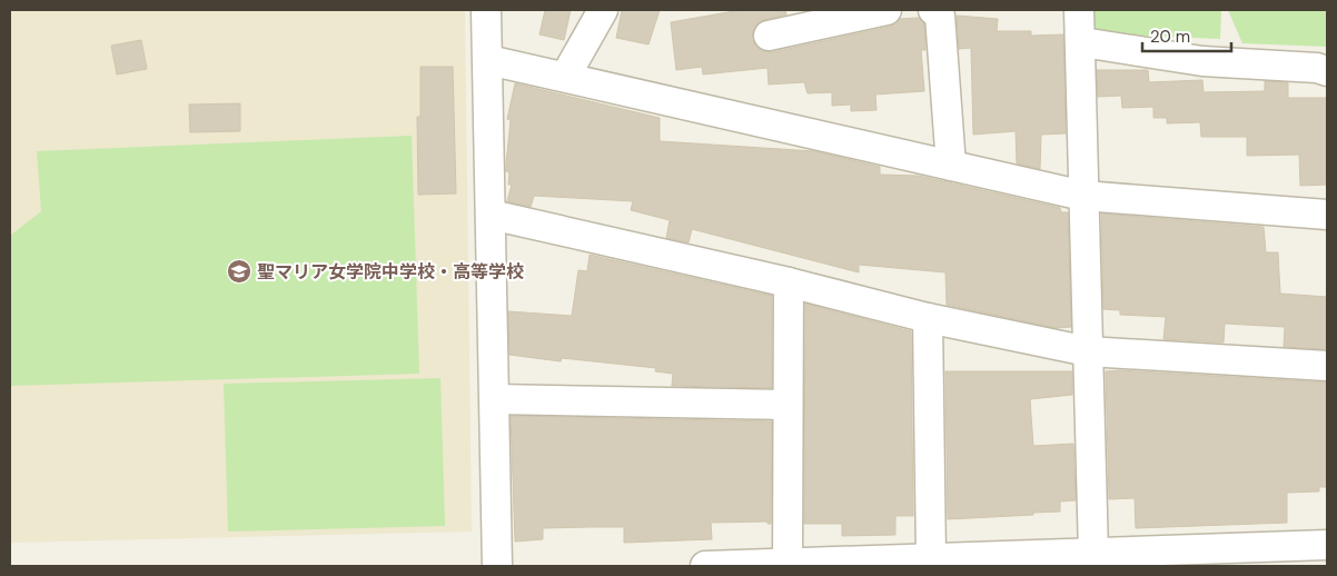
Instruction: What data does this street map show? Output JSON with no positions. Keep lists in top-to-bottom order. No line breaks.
{"places":{"school or university":["聖マリア女学院中学校・高等学校"]},"scale_bar":"20 m"}
